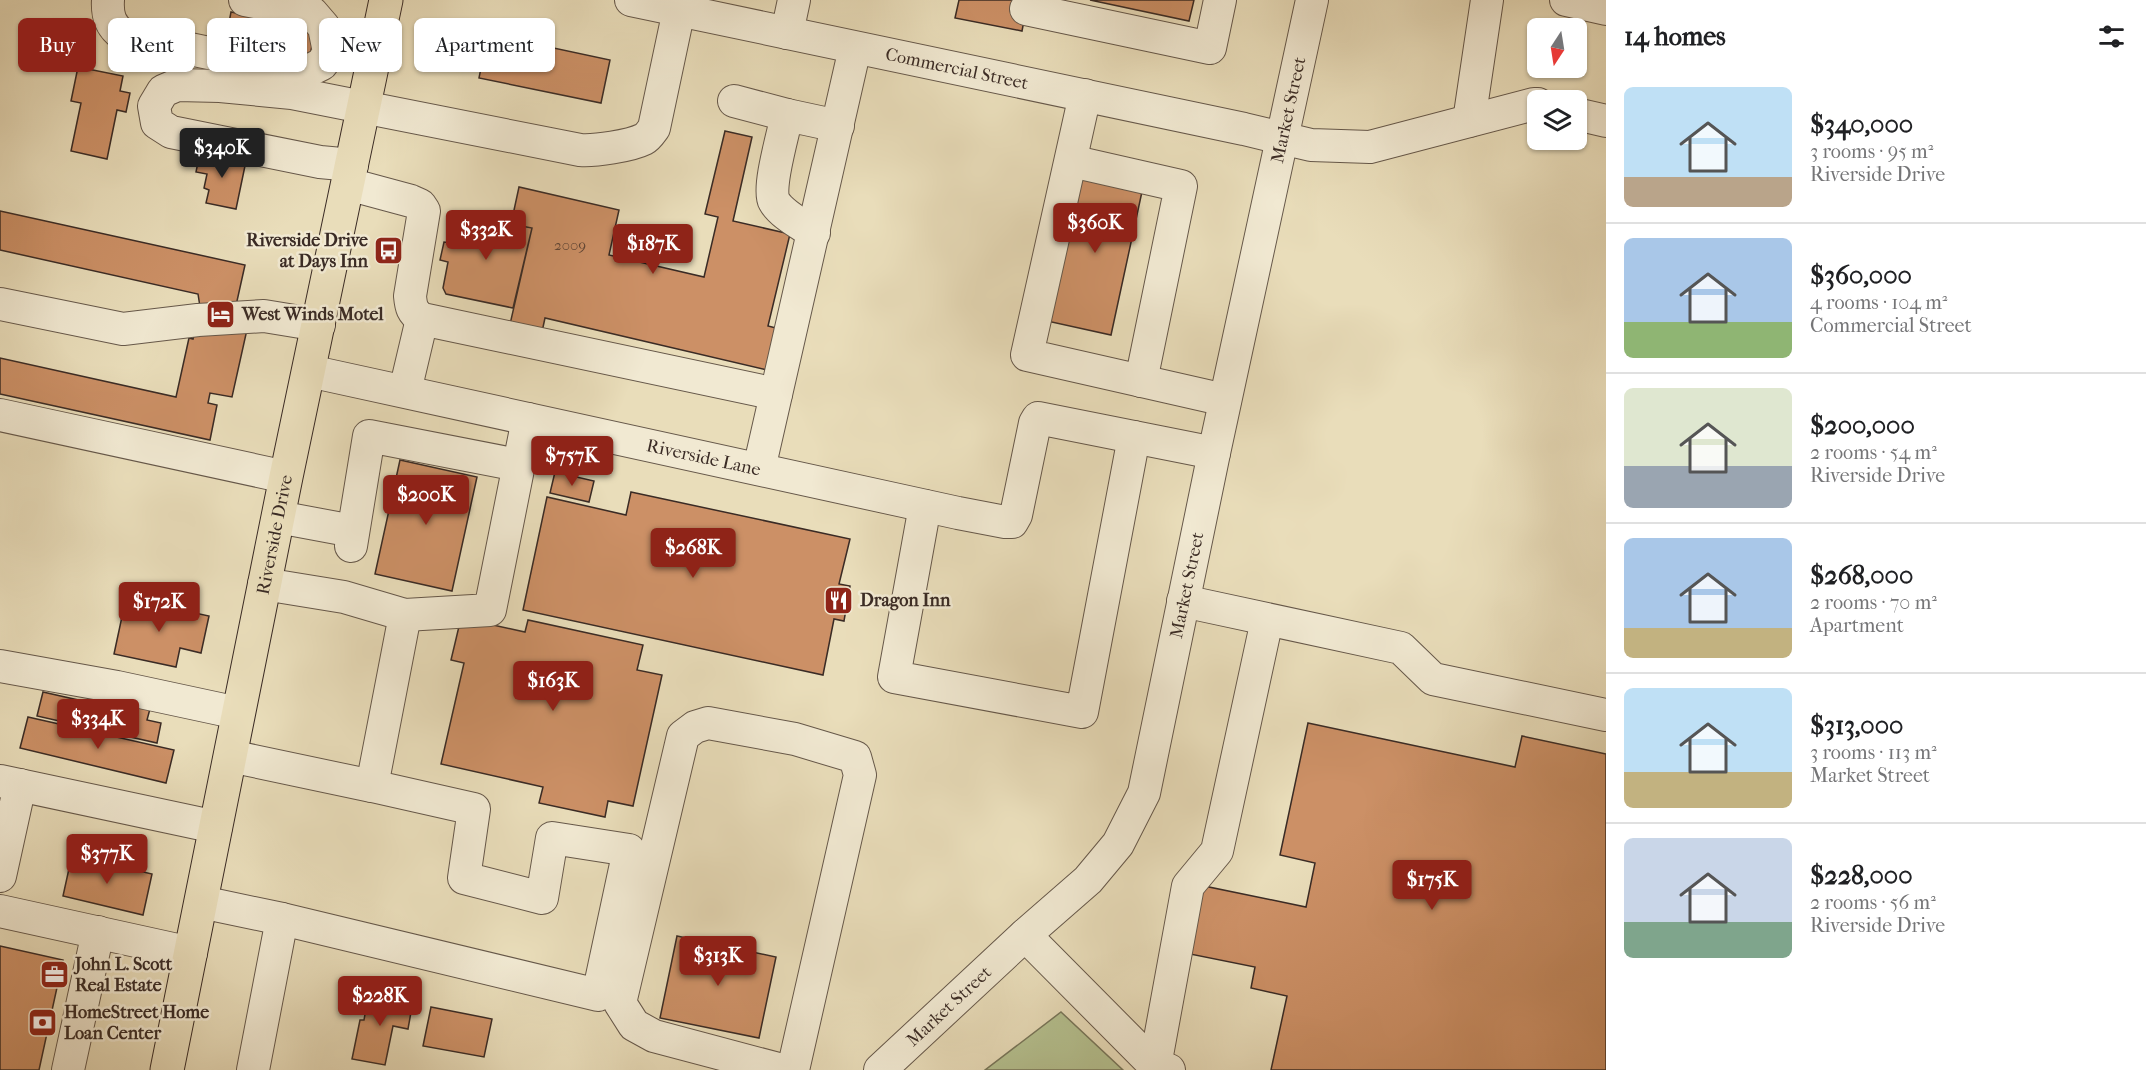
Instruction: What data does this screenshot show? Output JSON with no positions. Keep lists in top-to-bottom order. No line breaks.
{"streets":{"main road":["Riverside Drive"],"street":["Commercial Street","Market Street","Riverside Lane"]},"crossings":[["Commercial Street","Market Street"],["Riverside Lane","Riverside Drive"]],"places":{"bus stop":["Riverside Drive at Days Inn"],"hotel":["West Winds Motel"],"restaurant":["Dragon Inn"],"office":["John L. Scott Real Estate"],"bank":["HomeStreet Home Loan Center"]},"house_numbers":["2009"],"north":"bottom","page":{"heading":"14 homes","chip":["Buy","Rent","Filters","New","Apartment"],"list":[{"name":"$340,000","note":"3 rooms · 95 m² · Riverside Drive"},{"name":"$360,000","note":"4 rooms · 104 m² · Commercial Street"},{"name":"$200,000","note":"2 rooms · 54 m² · Riverside Drive"},{"name":"$268,000","note":"2 rooms · 70 m² · Apartment"},{"name":"$313,000","note":"3 rooms · 113 m² · Market Street"},{"name":"$228,000","note":"2 rooms · 56 m² · Riverside Drive"}],"price":["$340K","$360K","$332K","$187K","$757K","$200K","$268K","$172K","$163K","$334K","$377K","$175K","$313K","$228K"]}}
